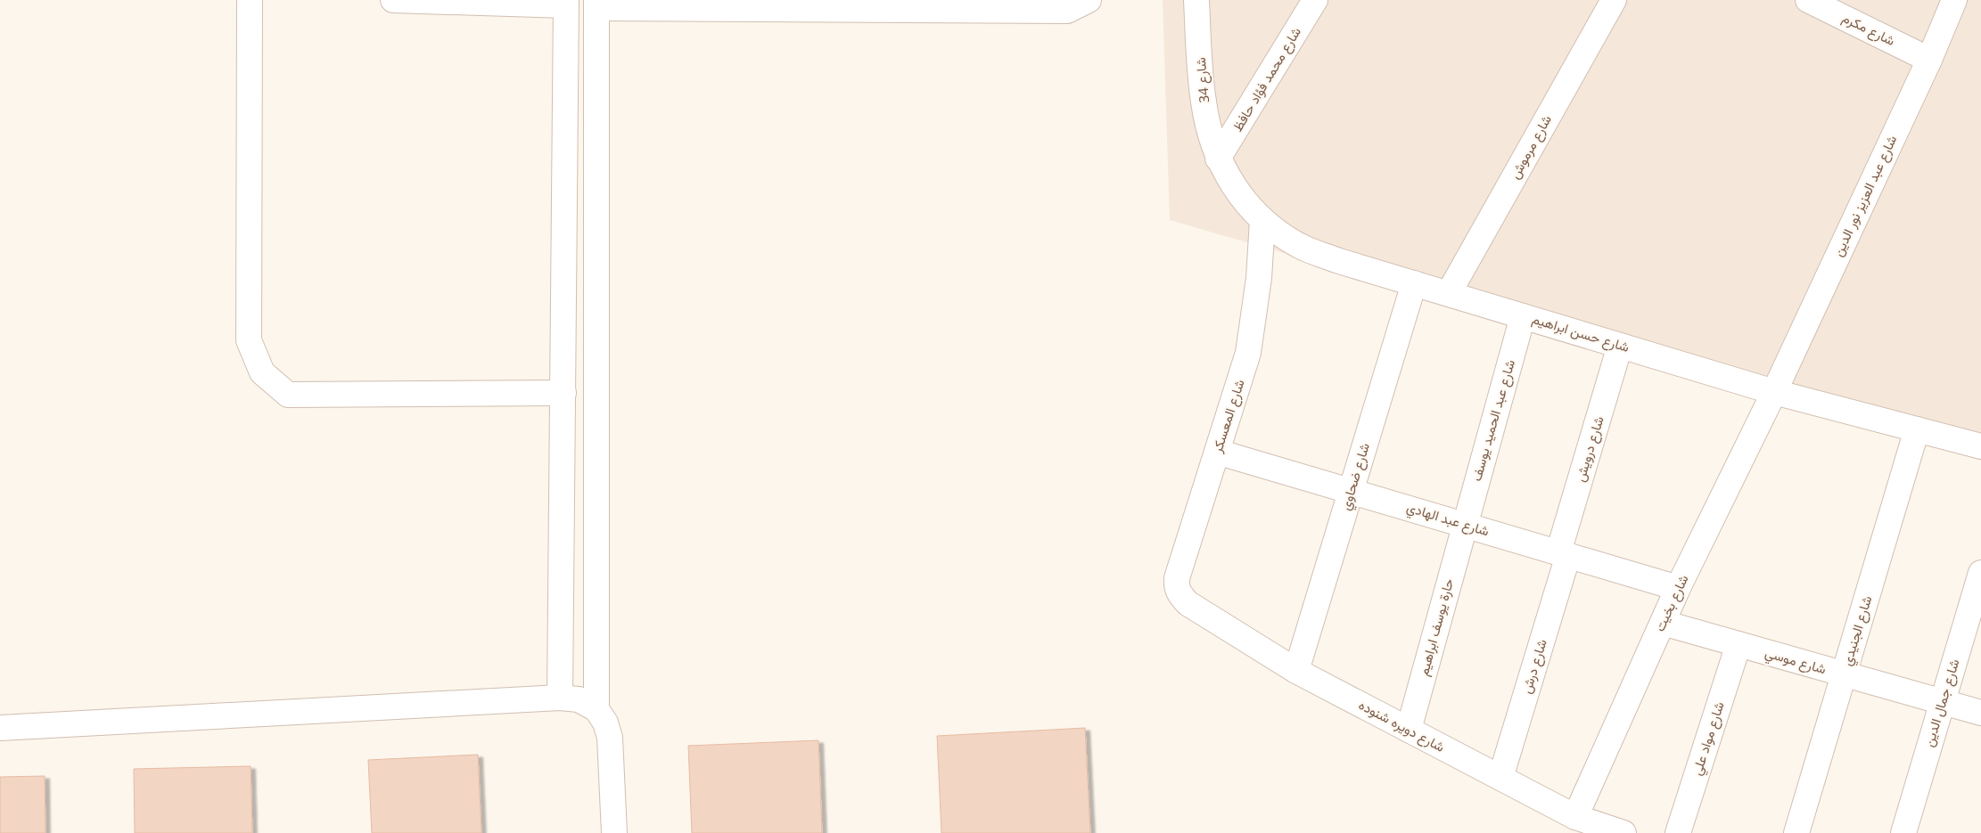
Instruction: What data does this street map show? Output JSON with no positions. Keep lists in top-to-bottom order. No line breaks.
{"streets":{"street":["شارع مكرم","شارع محمد فؤاد حافظ","شارع 34","شارع مرموش","شارع عبد العزيز نور الدين","شارع حسن ابراهيم","شارع المعسكر","شارع عبد الحميد يوسف","شارع درويش","شارع ضحاوي","شارع عبد الهادي","شارع بخيت","حارة يوسف ابراهيم","شارع الجنيدي","شارع موسي","شارع درش","شارع جمال الدين","شارع دويره شنوده","شارع مواد علي"]},"crossings":[["شارع مكرم","شارع عبد العزيز نور الدين"],["شارع محمد فؤاد حافظ","شارع 34"],["شارع محمد فؤاد حافظ","شارع حسن ابراهيم"],["شارع 34","شارع حسن ابراهيم"],["شارع مرموش","شارع حسن ابراهيم"],["شارع عبد العزيز نور الدين","شارع حسن ابراهيم"],["شارع عبد العزيز نور الدين","شارع بخيت"],["شارع حسن ابراهيم","شارع المعسكر"],["شارع حسن ابراهيم","شارع عبد الحميد يوسف"],["شارع حسن ابراهيم","شارع درويش"],["شارع حسن ابراهيم","شارع ضحاوي"],["شارع حسن ابراهيم","شارع بخيت"],["شارع حسن ابراهيم","شارع الجنيدي"],["شارع المعسكر","شارع عبد الهادي"],["شارع المعسكر","شارع دويره شنوده"],["شارع عبد الحميد يوسف","شارع عبد الهادي"],["شارع عبد الحميد يوسف","حارة يوسف ابراهيم"],["شارع درويش","شارع عبد الهادي"],["شارع درويش","شارع درش"],["شارع ضحاوي","شارع عبد الهادي"],["شارع ضحاوي","شارع دويره شنوده"],["شارع عبد الهادي","شارع بخيت"],["شارع عبد الهادي","حارة يوسف ابراهيم"],["شارع عبد الهادي","شارع درش"],["شارع بخيت","شارع موسي"],["شارع بخيت","شارع دويره شنوده"],["حارة يوسف ابراهيم","شارع دويره شنوده"],["شارع الجنيدي","شارع موسي"],["شارع موسي","شارع جمال الدين"],["شارع موسي","شارع مواد علي"],["شارع درش","شارع دويره شنوده"]]}
